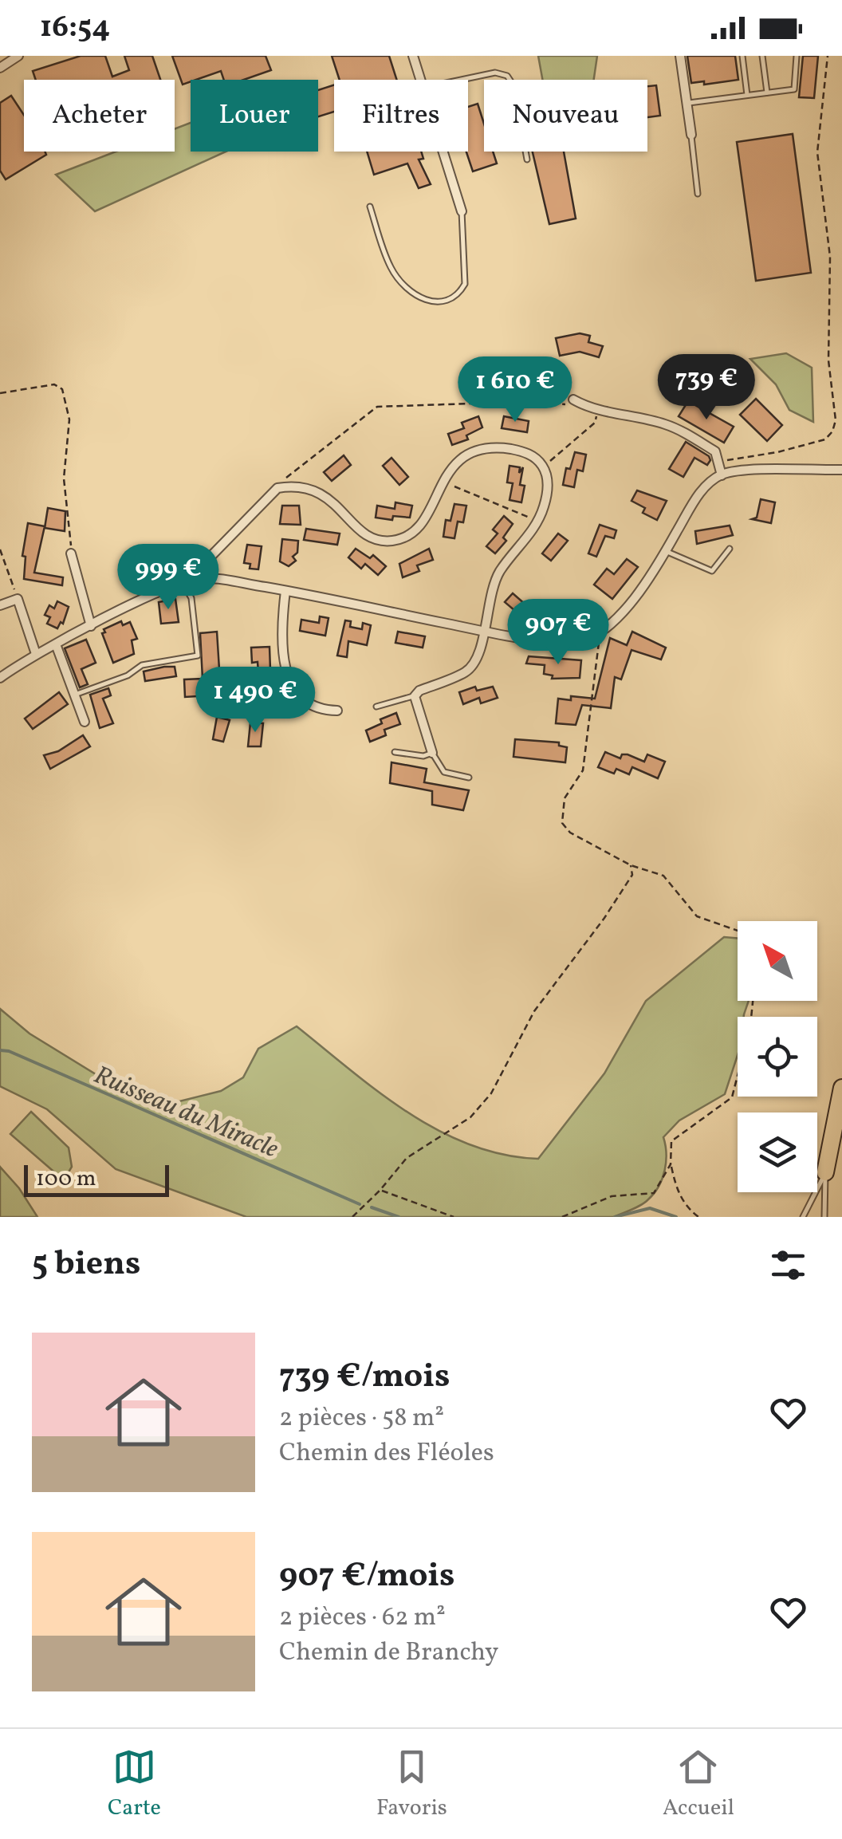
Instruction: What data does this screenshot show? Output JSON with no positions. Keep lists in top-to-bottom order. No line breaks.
{"water":["Ruisseau du Miracle"],"scale_bar":"100 m","north":"top left","page":{"status":"16:54","chip":["Acheter","Louer","Filtres","Nouveau"],"price":["739 €","1 610 €","999 €","907 €","1 490 €"],"scale":"100 m","heading":"5 biens","list":[{"name":"739 €/mois","note":"2 pièces · 58 m² · Chemin des Fléoles"},{"name":"907 €/mois","note":"2 pièces · 62 m² · Chemin de Branchy"}],"tabs":["Carte","Favoris","Accueil"]}}
